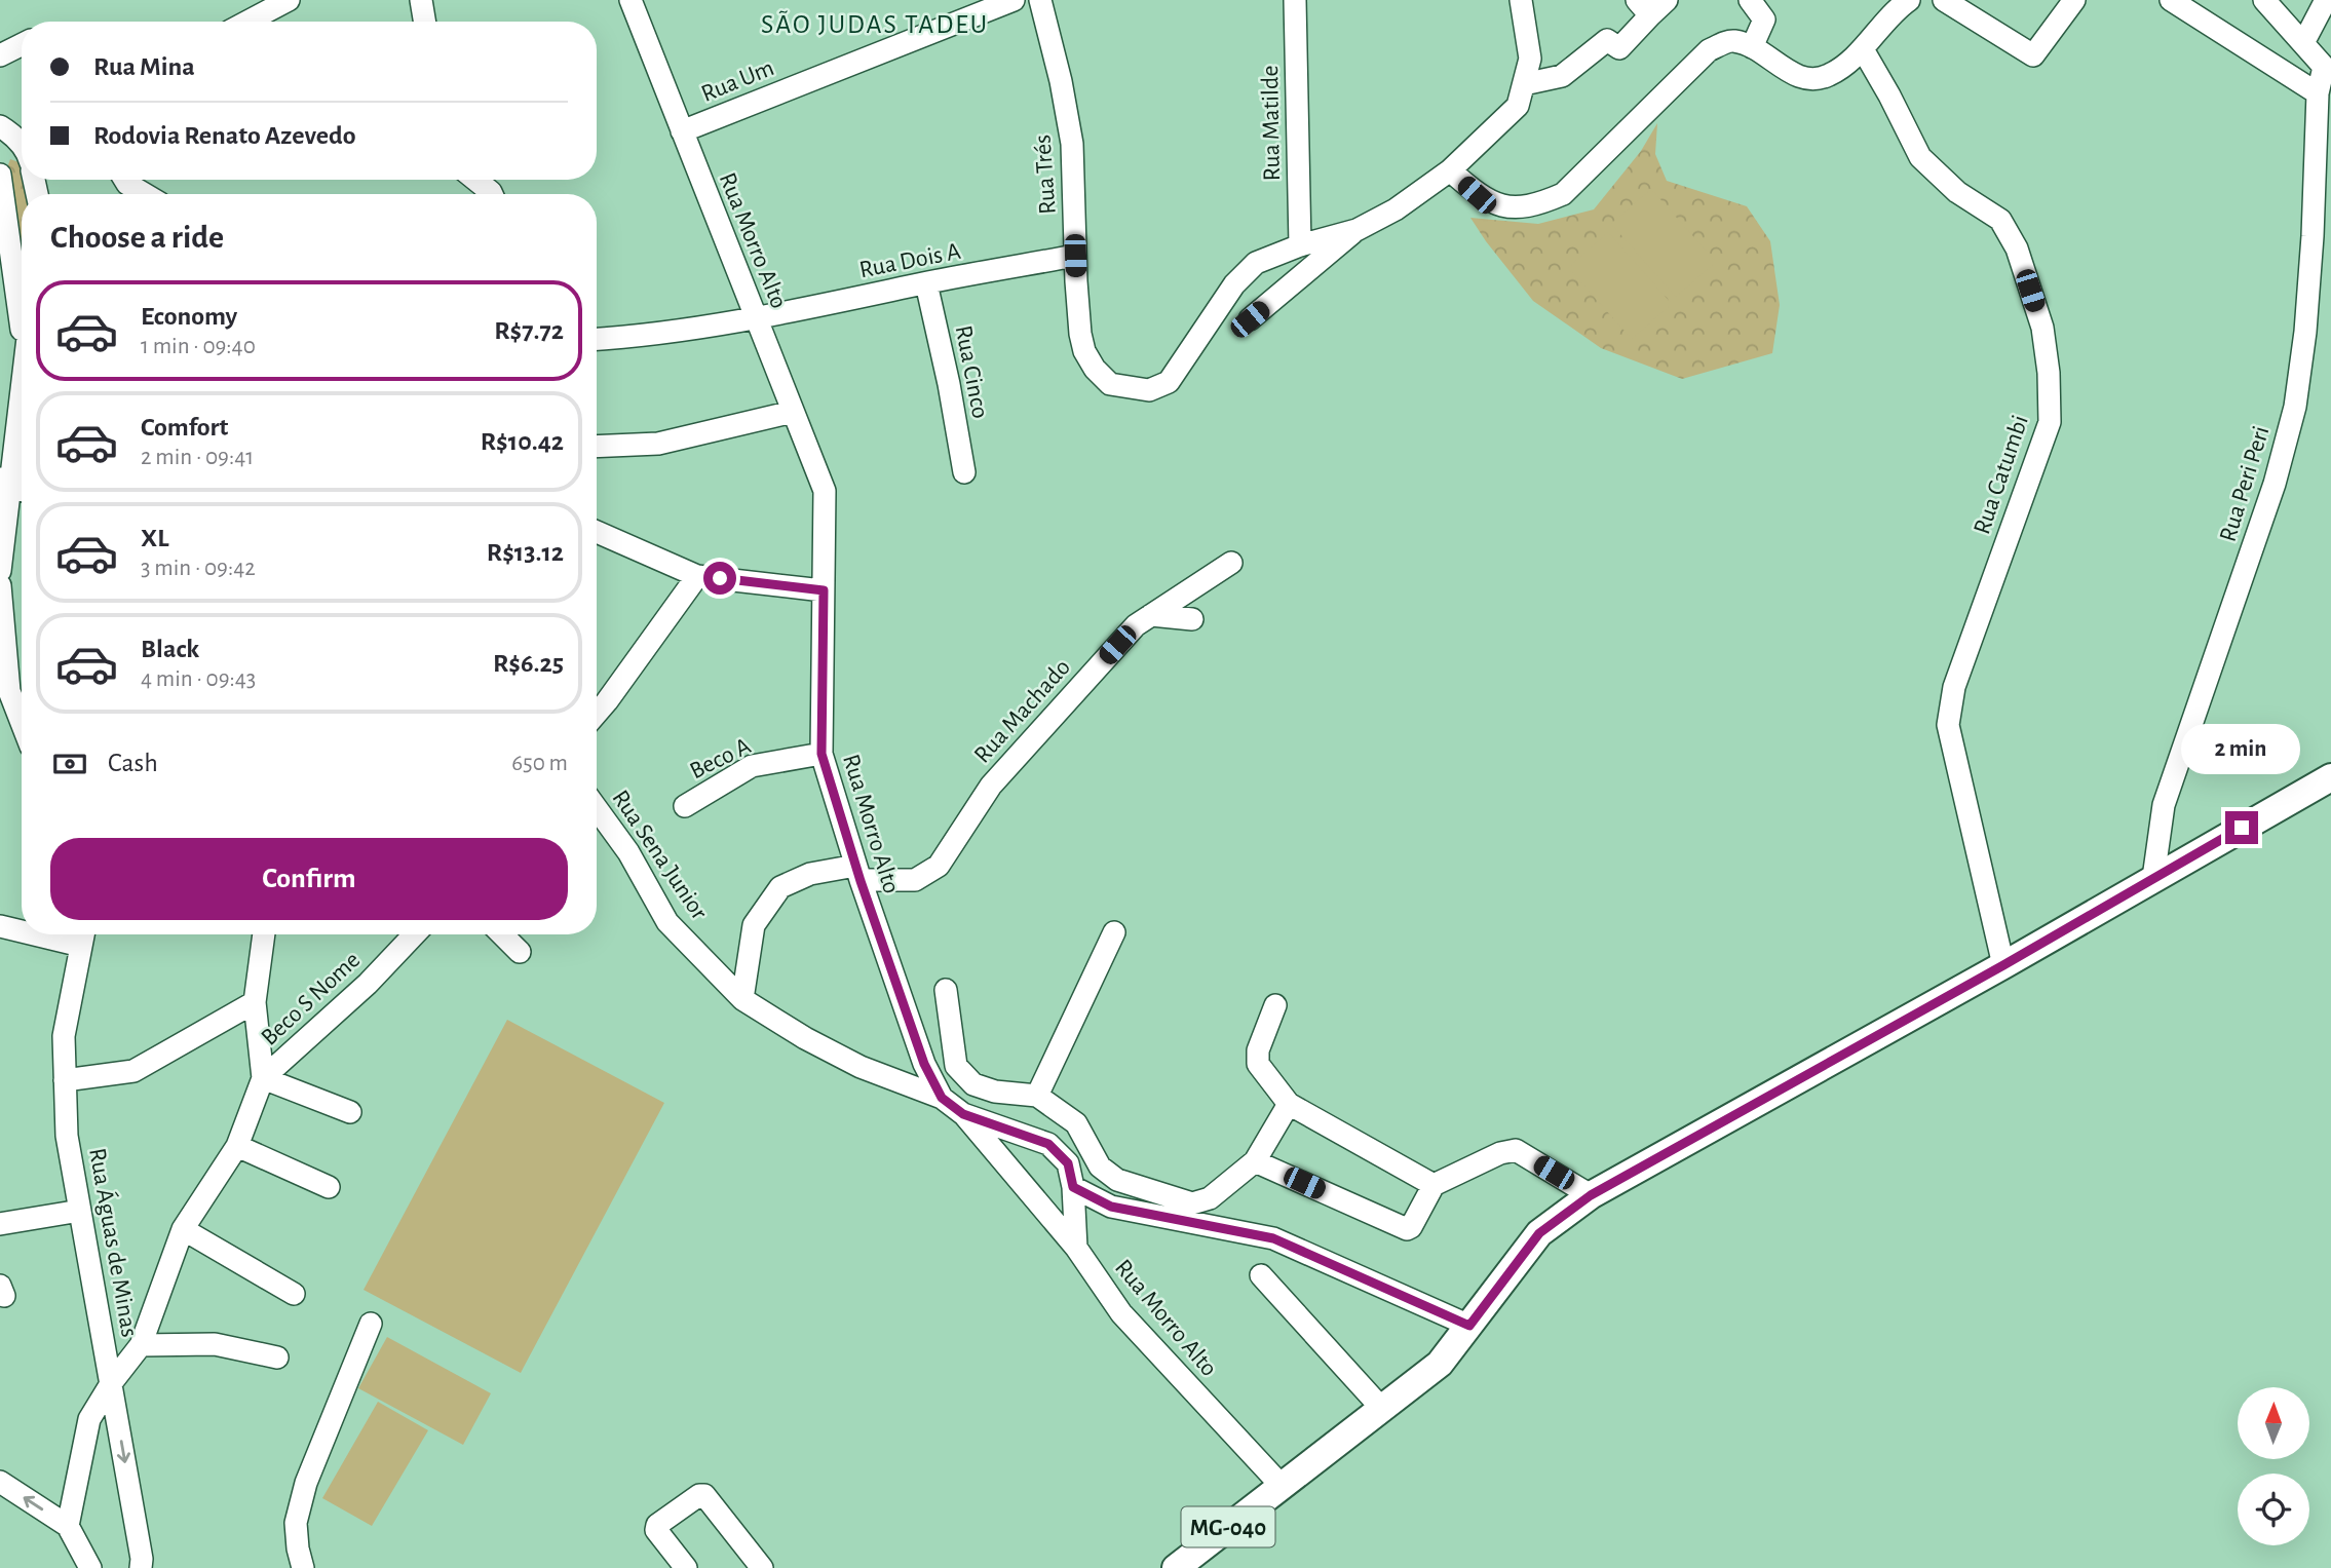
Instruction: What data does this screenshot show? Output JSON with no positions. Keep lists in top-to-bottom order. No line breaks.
{"streets":{"main road":["MG-040"],"street":["Rua Um","Rua Matilde","Rua Trés","Rua Morro Alto","Rua Dois A","Rua Cinco","Rua Catumbi","Rua Peri Peri","Rua Machado","Beco A","Rua Sena Junior","Beco S Nome","Rua Águas de Minas"]},"crossings":[["Rua Um","Rua Morro Alto"],["Rua Matilde","Rua Trés"],["Rua Trés","Rua Dois A"],["Rua Morro Alto","Rua Dois A"],["Rua Morro Alto","Rua Machado"],["Rua Morro Alto","Beco A"],["Rua Morro Alto","Rua Sena Junior"],["Rua Morro Alto","MG-040"],["Rua Dois A","Rua Cinco"],["Rua Catumbi","MG-040"],["Rua Peri Peri","MG-040"],["Rua Machado","Rua Sena Junior"]],"districts":["SÃO JUDAS TADEU"],"north":"top","page":{"banner":["Rua Mina","Rodovia Renato Azevedo"],"heading":"Choose a ride","list":[{"name":"Economy","note":"1 min · 09:40","value":"R$7.72"},{"name":"Comfort","note":"2 min · 09:41","value":"R$10.42"},{"name":"XL","note":"3 min · 09:42","value":"R$13.12"},{"name":"Black","note":"4 min · 09:43","value":"R$6.25"}],"bubble":"2 min","pay":["Cash","650 m"],"buttons":"Confirm"}}
